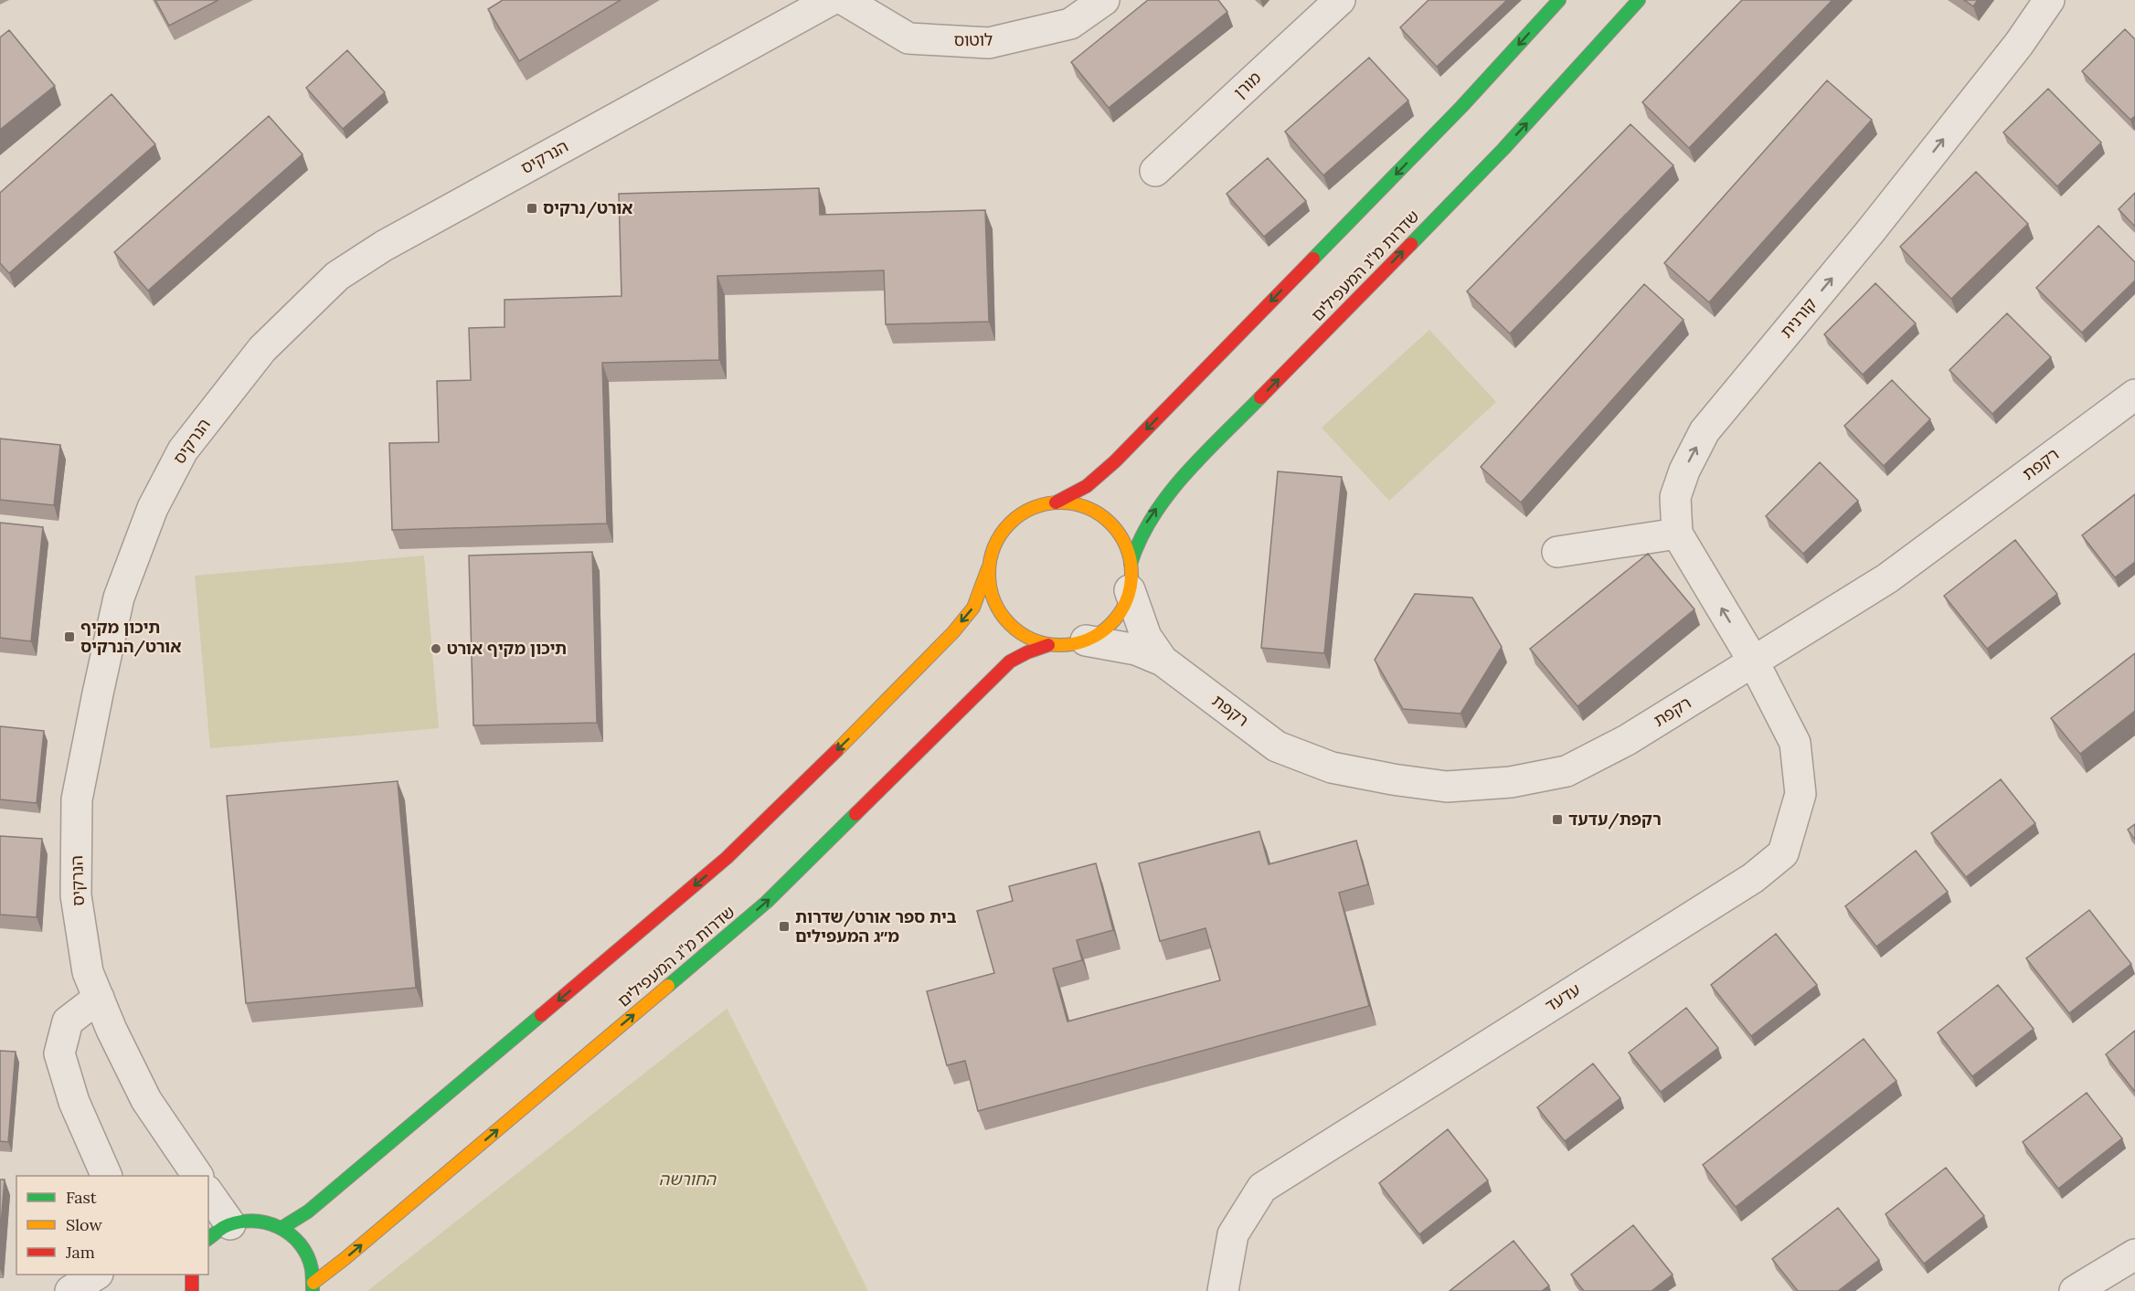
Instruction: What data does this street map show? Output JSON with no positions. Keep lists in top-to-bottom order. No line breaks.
{"streets":{"main road":["שדרות מ\"ג המעפילים"],"street":["לוטוס","מורן","הנרקיס","קורנית","רקפת","עדעד"]},"crossings":[["שדרות מ\"ג המעפילים","רקפת"],["קורנית","רקפת"],["קורנית","עדעד"],["רקפת","עדעד"]],"one_way":["קורנית"],"parks":["החורשה"],"places":{"transit":["אורט/נרקיס","תיכון מקיף אורט/הנרקיס","רקפת/עדעד","בית ספר אורט/שדרות מ״ג המעפילים"],"other":["תיכון מקיף אורט"]},"legend":["Fast","Slow","Jam"]}
